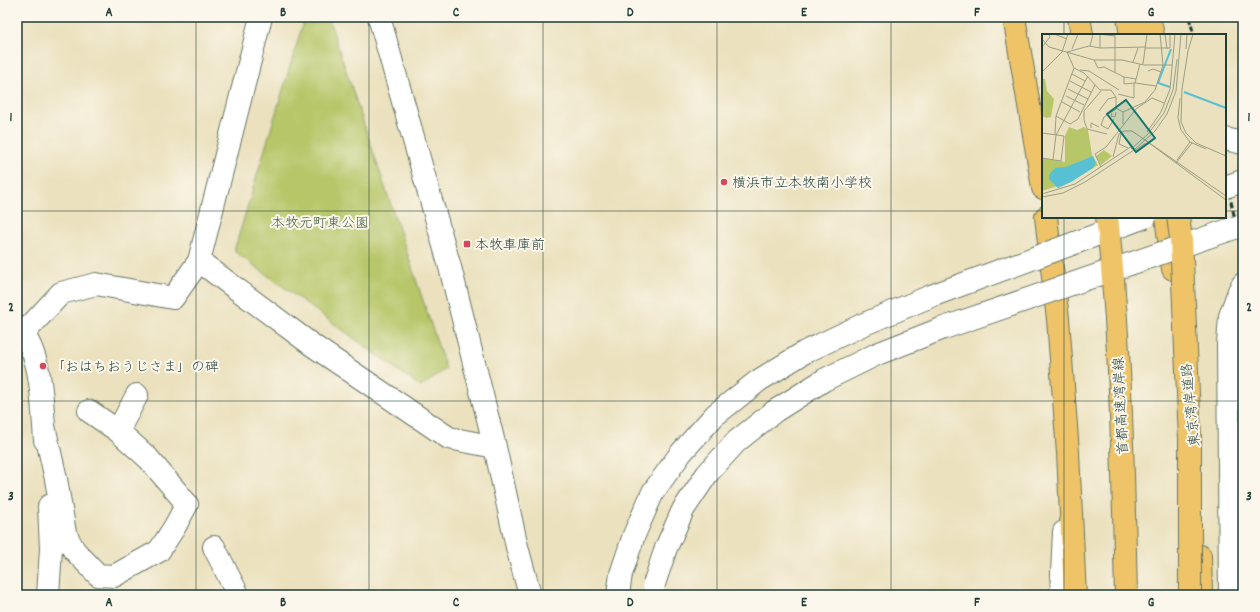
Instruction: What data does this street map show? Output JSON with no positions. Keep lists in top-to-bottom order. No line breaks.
{"streets":{"highway":["東京湾岸道路","首都高速湾岸線"]},"parks":["本牧元町東公園"],"places":{"other":["横浜市立本牧南小学校","「おはちおうじさま」の碑"],"transit":["本牧車庫前"]},"grid":{"columns":["A","B","C","D","E","F","G"],"rows":["1","2","3"]}}
